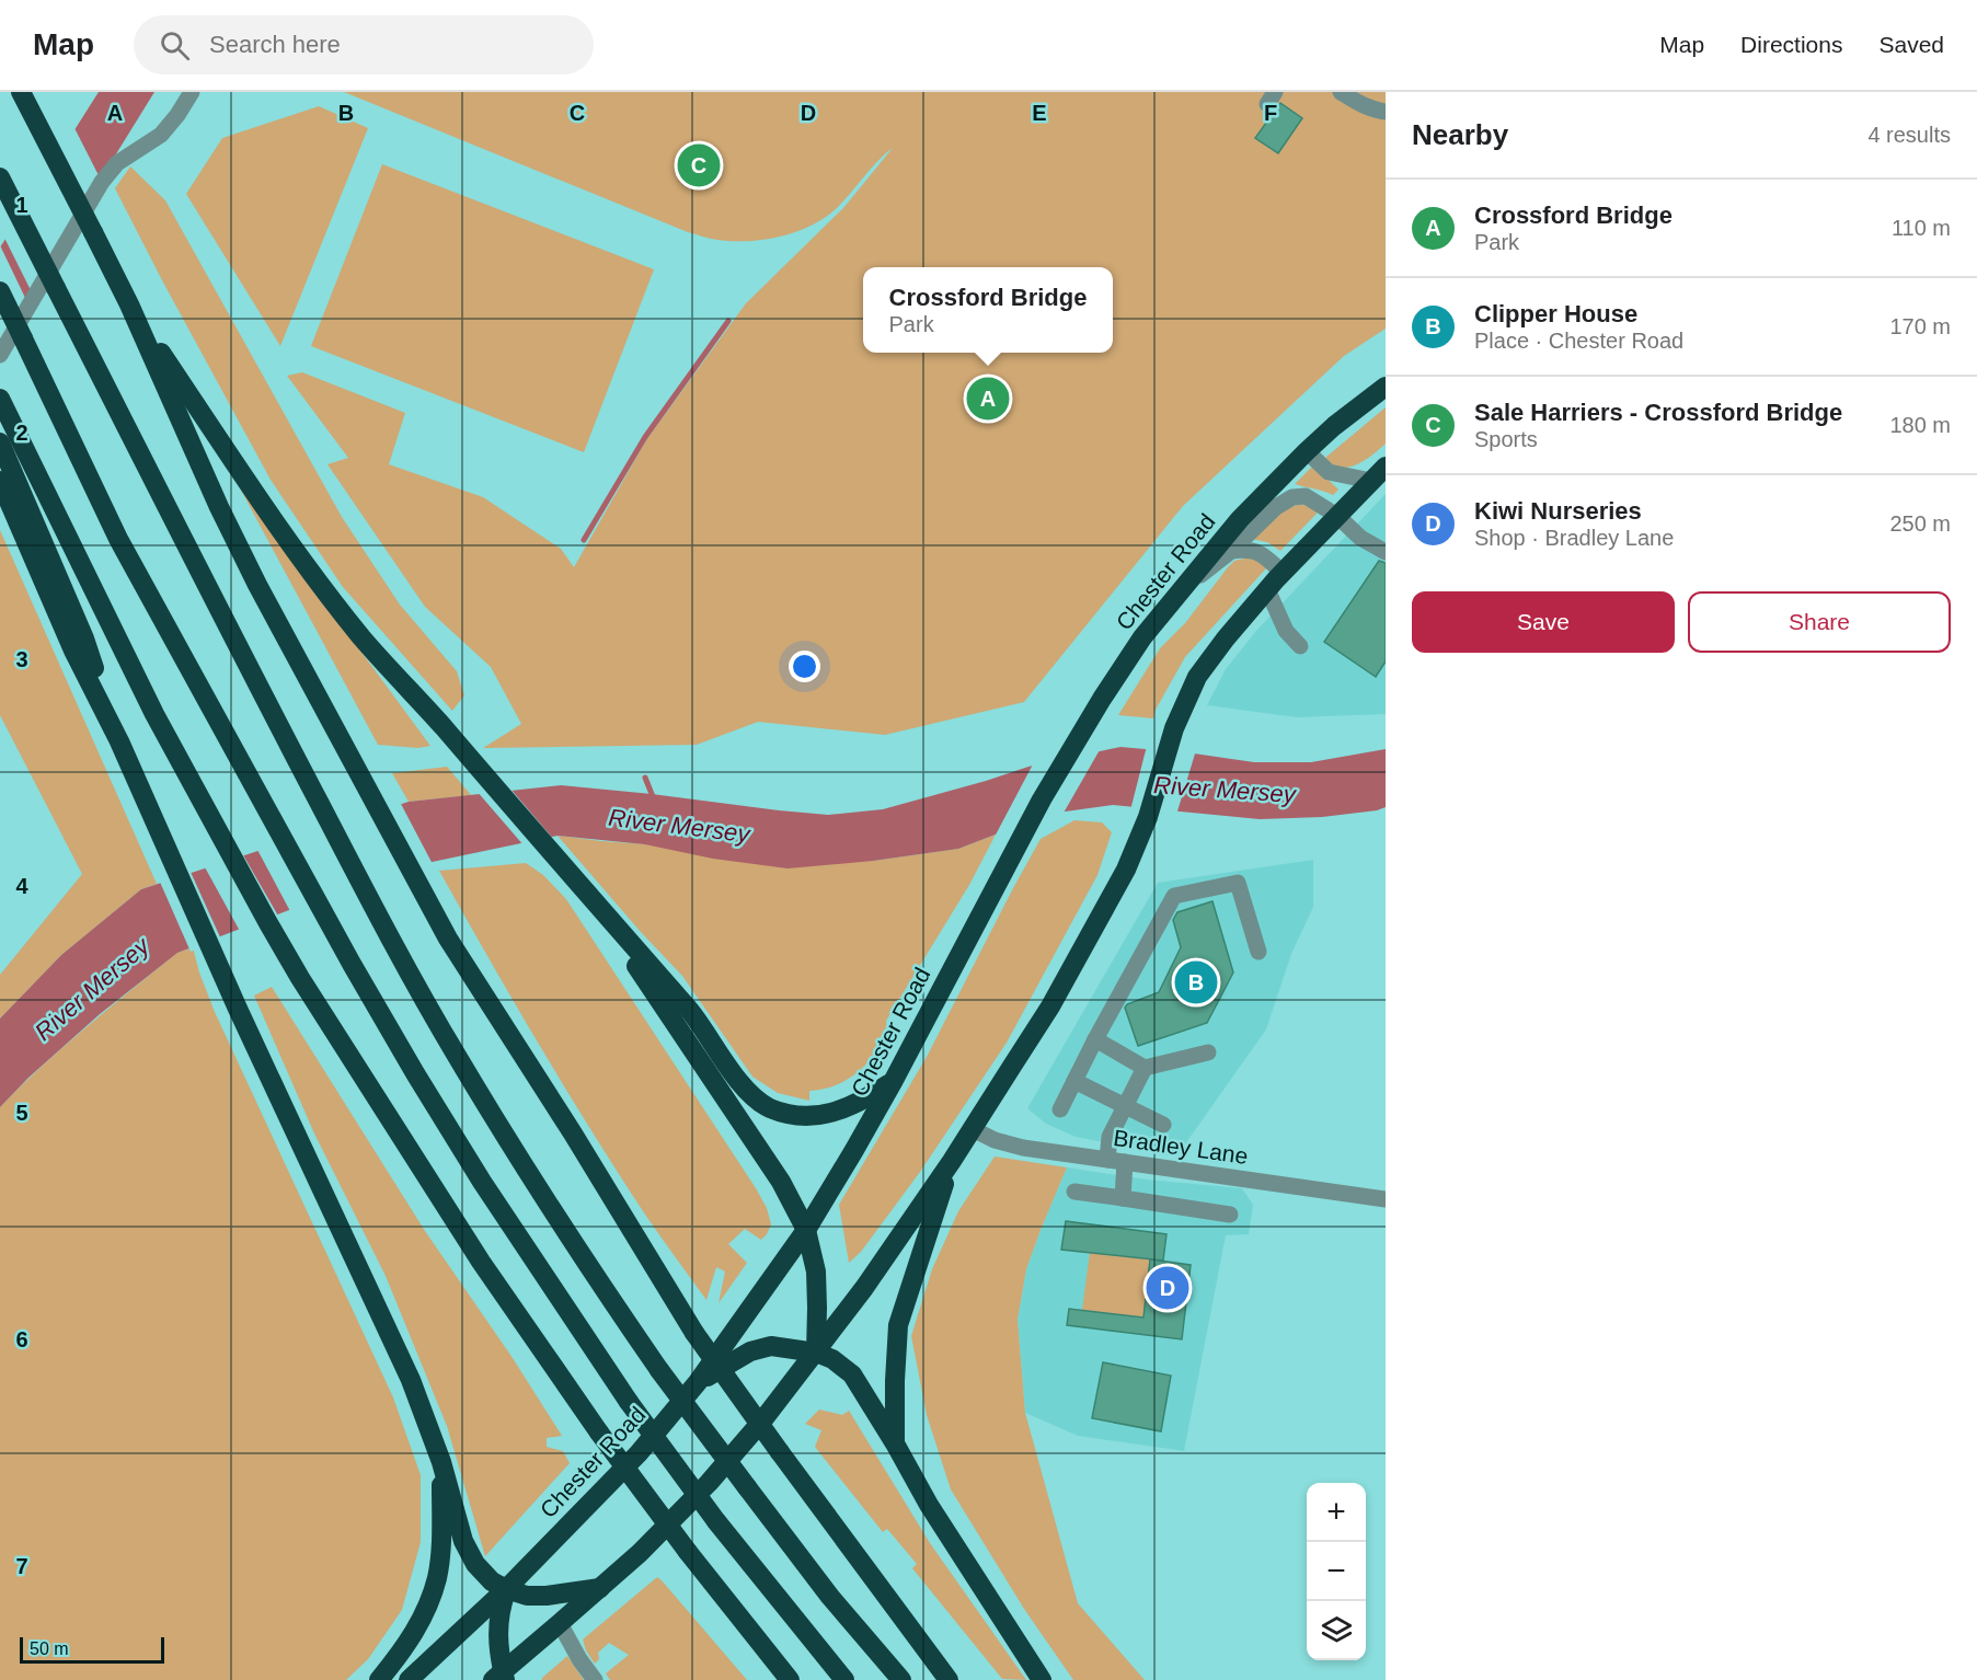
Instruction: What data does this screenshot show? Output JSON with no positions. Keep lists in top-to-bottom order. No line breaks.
{"streets":{"highway":["Chester Road"],"street":["Bradley Lane"]},"water":["River Mersey"],"scale_bar":"50 m","page":{"header":"Map","search":"Search here","nav":["Map","Directions","Saved"],"heading":["Nearby","4 results"],"pins":["C","A","B","D"],"list":[{"mark":"A","name":"Crossford Bridge","note":"Park","value":"110 m"},{"mark":"B","name":"Clipper House","note":"Place · Chester Road","value":"170 m"},{"mark":"C","name":"Sale Harriers - Crossford Bridge","note":"Sports","value":"180 m"},{"mark":"D","name":"Kiwi Nurseries","note":"Shop · Bradley Lane","value":"250 m"}],"popup":["Crossford Bridge","Park"],"buttons":["Save","Share"],"map_buttons":["+","−"],"scale":"50 m"},"grid":{"columns":["A","B","C","D","E","F"],"rows":["1","2","3","4","5","6","7"]}}
